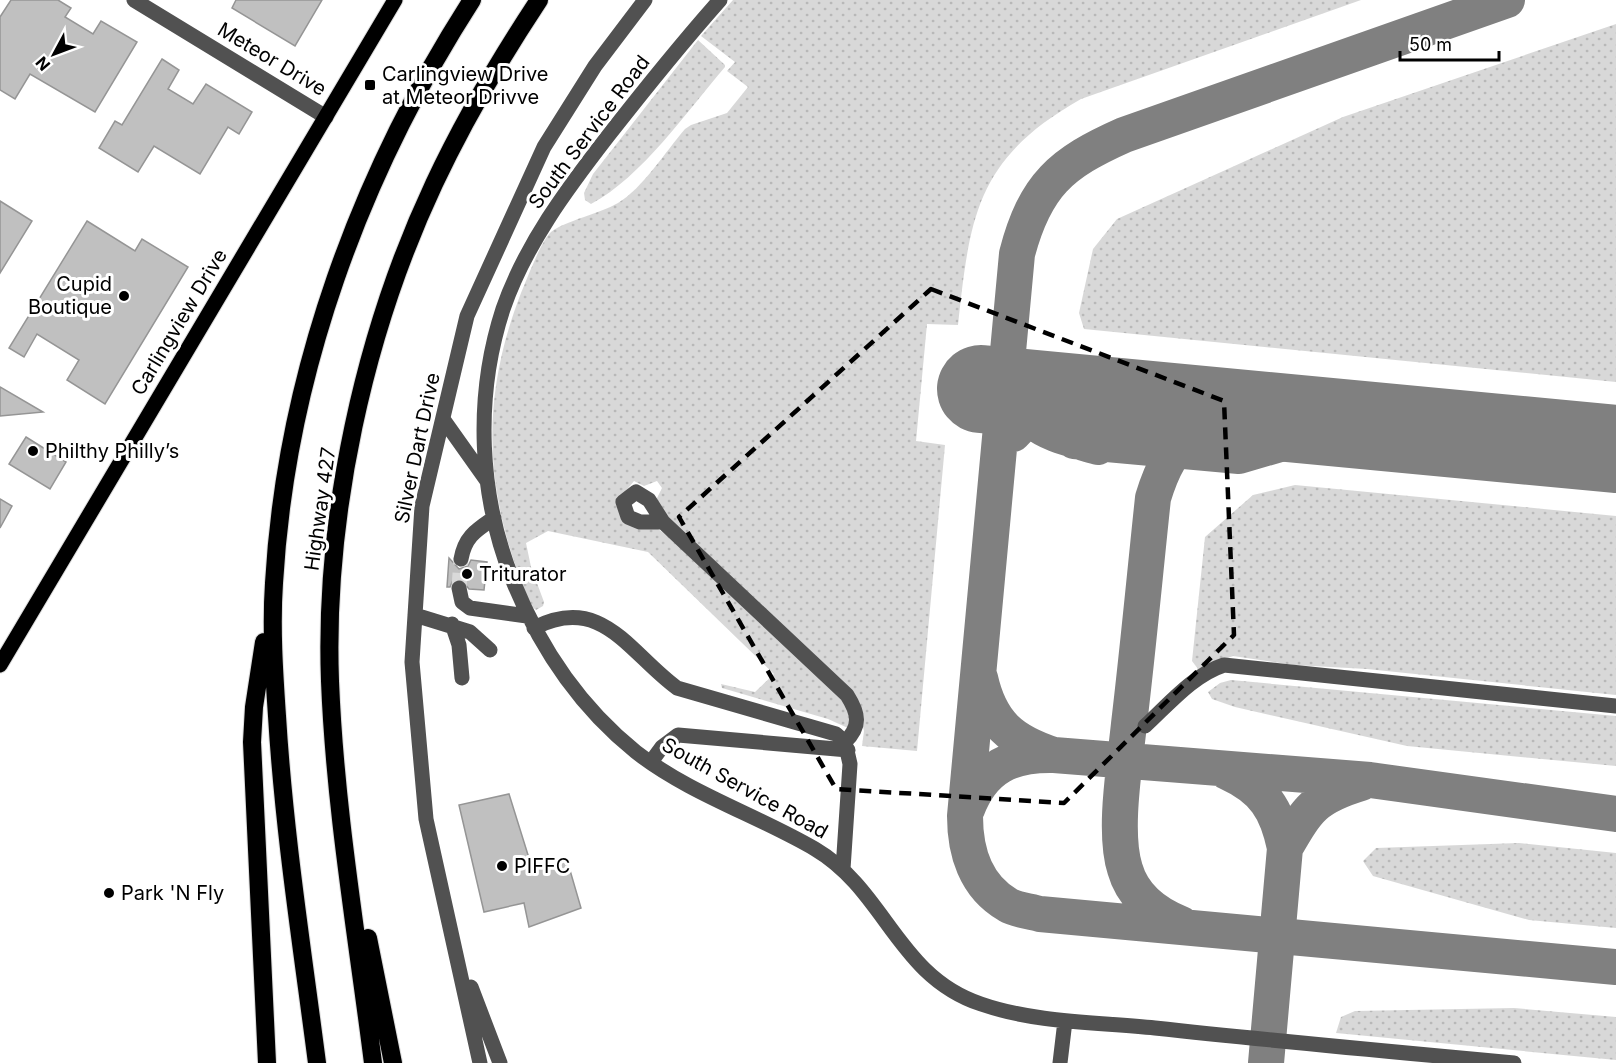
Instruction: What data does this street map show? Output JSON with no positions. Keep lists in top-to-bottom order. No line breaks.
{"streets":{"highway":["Highway 427"],"main road":["Carlingview Drive"],"street":["Meteor Drive","South Service Road","Silver Dart Drive"]},"crossings":[["Meteor Drive","Carlingview Drive"],["South Service Road","Silver Dart Drive"]],"places":{"transit":["Carlingview Drive at Meteor Drivve"],"other":["Cupid Boutique","Philthy Philly’s","Triturator","PIFFC","Park 'N Fly"]},"scale_bar":"50 m","north":"bottom left"}
